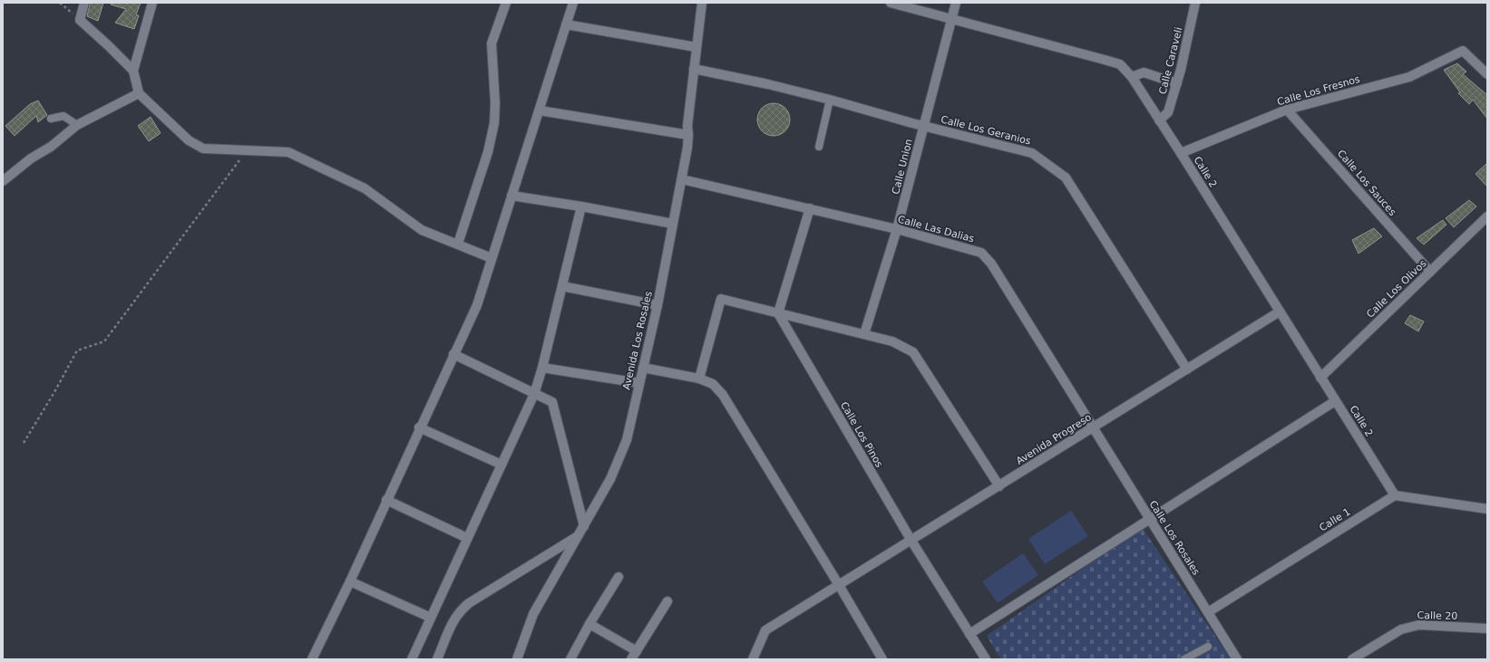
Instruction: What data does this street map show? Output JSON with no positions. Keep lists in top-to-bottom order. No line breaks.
{"streets":{"street":["Calle Caraveli","Calle Los Fresnos","Calle Los Geranios","Calle Union","Calle 2","Calle Los Sauces","Calle Las Dalias","Calle Los Olivos","Avenida Los Rosales","Calle Los Pinos","Avenida Progreso","Calle 1","Calle Los Rosales","Calle 20"]},"crossings":[["Calle Caraveli","Calle 2"],["Calle Los Fresnos","Calle 2"],["Calle Los Fresnos","Calle Los Sauces"],["Calle Los Geranios","Calle Union"],["Calle Los Geranios","Avenida Los Rosales"],["Calle Los Geranios","Avenida Progreso"],["Calle Union","Calle 2"],["Calle Union","Calle Las Dalias"],["Calle 2","Calle Los Olivos"],["Calle 2","Avenida Progreso"],["Calle 2","Calle 1"],["Calle Los Sauces","Calle Los Olivos"],["Calle Las Dalias","Avenida Los Rosales"],["Calle Las Dalias","Avenida Progreso"],["Calle Las Dalias","Calle Los Rosales"],["Calle Los Pinos","Avenida Progreso"],["Avenida Progreso","Calle Los Rosales"],["Calle 1","Calle Los Rosales"]]}
